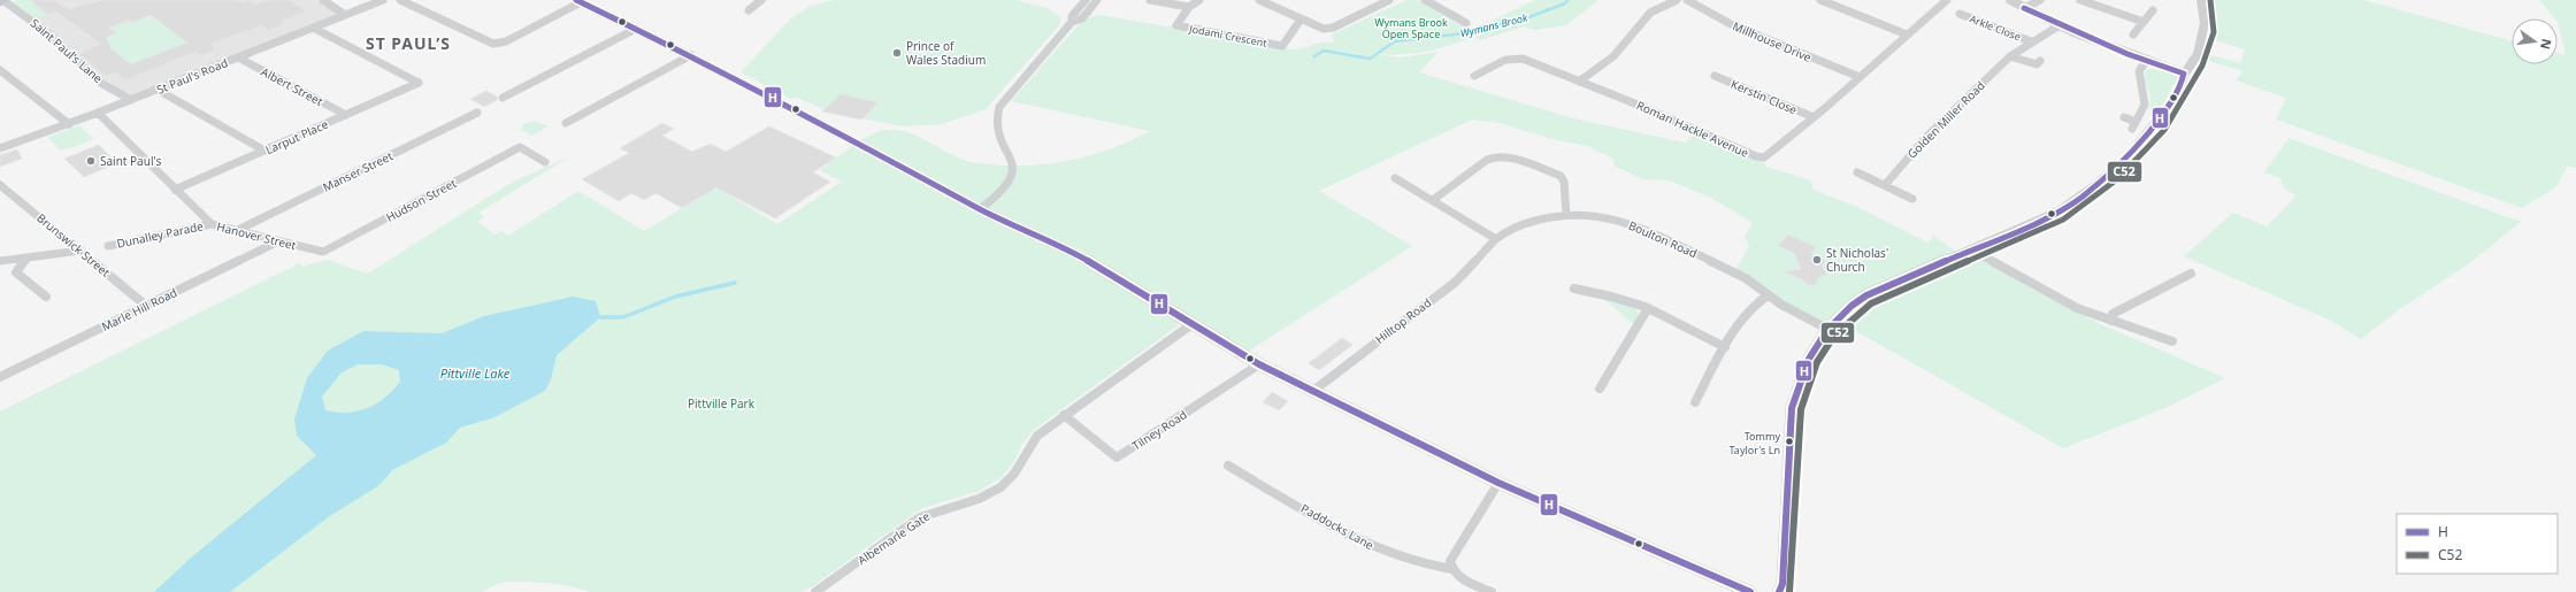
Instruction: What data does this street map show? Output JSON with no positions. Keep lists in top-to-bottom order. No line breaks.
{"streets":{"street":["Arkle Close","Jodami Crescent","Millhouse Drive","Saint Paul's Lane","St Paul's Road","Albert Street","Kerstin Close","Golden Miller Road","Roman Hackle Avenue","Larput Place","Manser Street","Hudson Street","Dunalley Parade","Hanover Street","Boulton Road","Brunswick Street","Marle Hill Road","Hilltop Road","Tilney Road","Paddocks Lane","Albemarle Gate"]},"crossings":[["Arkle Close","Golden Miller Road"],["Millhouse Drive","Roman Hackle Avenue"],["Saint Paul's Lane","St Paul's Road"],["St Paul's Road","Albert Street"],["St Paul's Road","Larput Place"],["St Paul's Road","Hanover Street"],["Albert Street","Larput Place"],["Kerstin Close","Roman Hackle Avenue"],["Larput Place","Hanover Street"],["Manser Street","Hanover Street"],["Hudson Street","Hanover Street"],["Dunalley Parade","Hanover Street"],["Hanover Street","Marle Hill Road"],["Boulton Road","Hilltop Road"],["Brunswick Street","Marle Hill Road"],["Tilney Road","Albemarle Gate"]],"districts":["ST PAUL’S"],"water":["Wymans Brook","Pittville Lake"],"parks":["Wymans Brook Open Space","Pittville Park"],"places":["Prince of Wales Stadium","Saint Paul's","St Nicholas' Church","Tommy Taylor's Ln"],"lines":["transit line H","transit line C52"],"legend":["H","C52"],"north":"right"}
